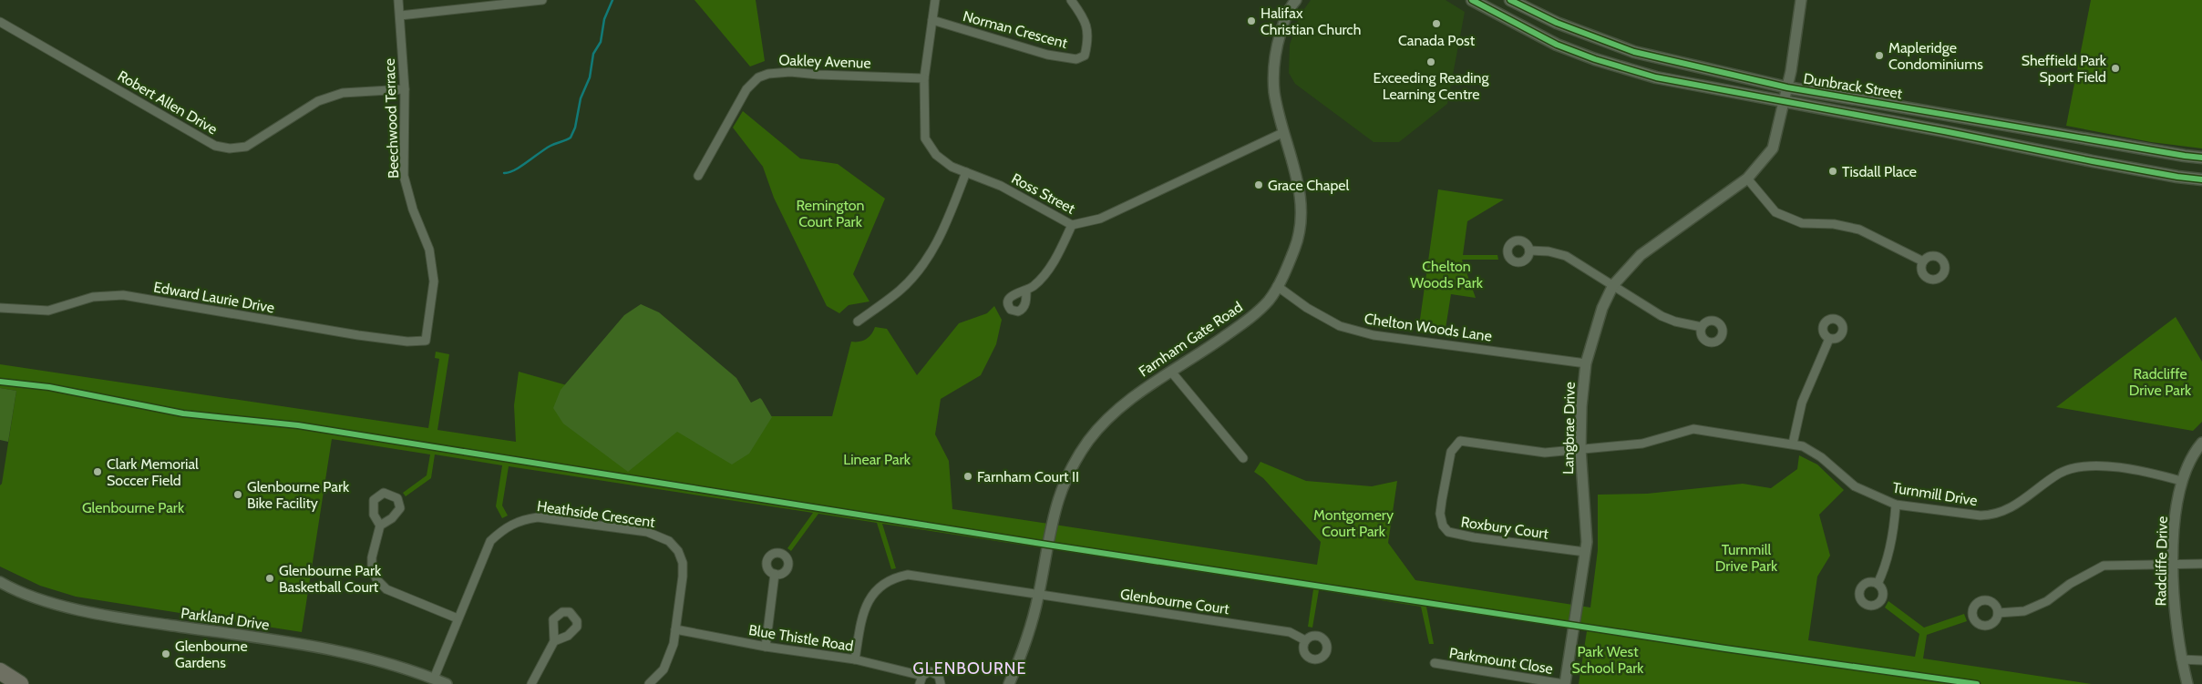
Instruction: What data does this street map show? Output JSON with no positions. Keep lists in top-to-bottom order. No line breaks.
{"streets":{"main road":["Dunbrack Street"],"street":["Norman Crescent","Oakley Avenue","Robert Allen Drive","Beechwood Terrace","Ross Street","Edward Laurie Drive","Chelton Woods Lane","Farnham Gate Road","Langbrae Drive","Turnmill Drive","Heathside Crescent","Roxbury Court","Radcliffe Drive","Glenbourne Court","Parkland Drive","Blue Thistle Road","Parkmount Close"]},"crossings":[["Norman Crescent","Ross Street"],["Oakley Avenue","Ross Street"],["Dunbrack Street","Langbrae Drive"],["Robert Allen Drive","Beechwood Terrace"],["Beechwood Terrace","Edward Laurie Drive"],["Ross Street","Farnham Gate Road"],["Chelton Woods Lane","Farnham Gate Road"],["Chelton Woods Lane","Langbrae Drive"],["Farnham Gate Road","Glenbourne Court"],["Langbrae Drive","Turnmill Drive"],["Langbrae Drive","Roxbury Court"],["Langbrae Drive","Parkmount Close"],["Turnmill Drive","Roxbury Court"],["Turnmill Drive","Radcliffe Drive"],["Heathside Crescent","Parkland Drive"],["Heathside Crescent","Blue Thistle Road"],["Glenbourne Court","Blue Thistle Road"]],"districts":["GLENBOURNE"],"parks":["Remington Court Park","Chelton Woods Park","Radcliffe Drive Park","Linear Park","Glenbourne Park","Montgomery Court Park","Turnmill Drive Park","Park West School Park"],"places":["Halifax Christian Church","Canada Post","Mapleridge Condominiums","Exceeding Reading Learning Centre","Sheffield Park Sport Field","Tisdall Place","Grace Chapel","Clark Memorial Soccer Field","Farnham Court II","Glenbourne Park Bike Facility","Glenbourne Park Basketball Court","Glenbourne Gardens"]}
